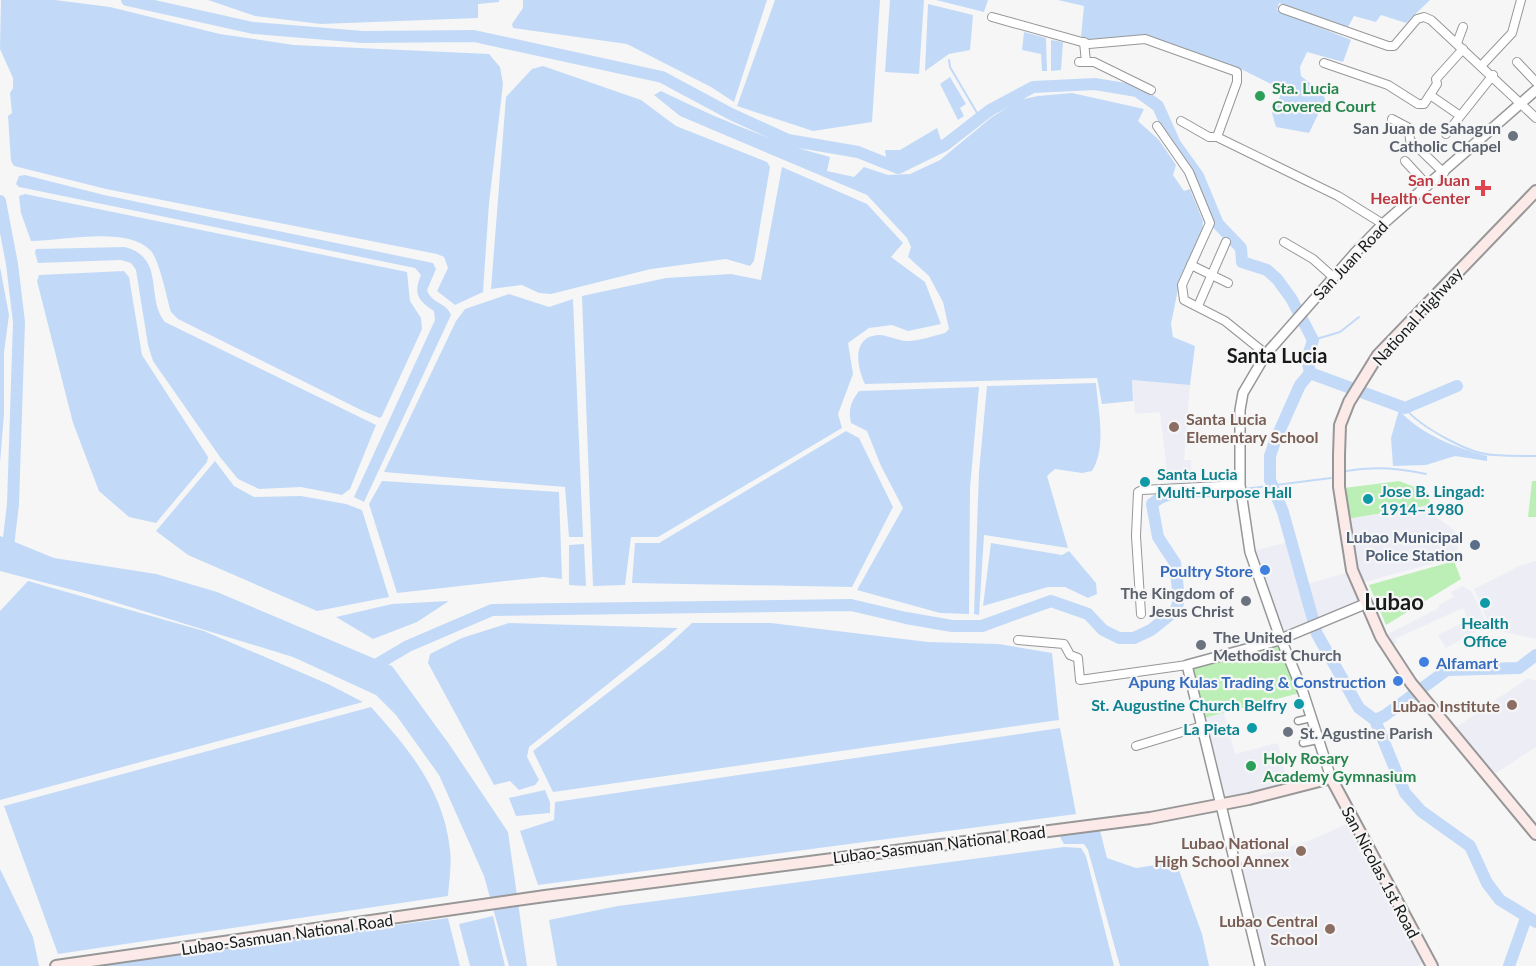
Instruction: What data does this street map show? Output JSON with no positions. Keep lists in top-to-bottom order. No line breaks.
{"streets":{"main road":["National Highway","Lubao-Sasmuan National Road","San Nicolas 1st Road"],"street":["San Juan Road"]},"crossings":[["San Juan Road","Lubao-Sasmuan National Road"],["San Juan Road","San Nicolas 1st Road"],["Lubao-Sasmuan National Road","San Nicolas 1st Road"]],"districts":["Santa Lucia","Lubao"],"places":{"other":["Sta. Lucia Covered Court","San Juan de Sahagun Catholic Chapel","Santa Lucia Elementary School","Santa Lucia Multi-Purpose Hall","Jose B. Lingad: 1914–1980","Lubao Municipal Police Station","Poultry Store","The Kingdom of Jesus Christ","Health Office","The United Methodist Church","Alfamart","Apung Kulas Trading & Construction","St. Augustine Church Belfry","Lubao Institute","La Pieta","St. Agustine Parish","Holy Rosary Academy Gymnasium","Lubao National High School Annex","Lubao Central School"],"health":["San Juan Health Center"]}}
